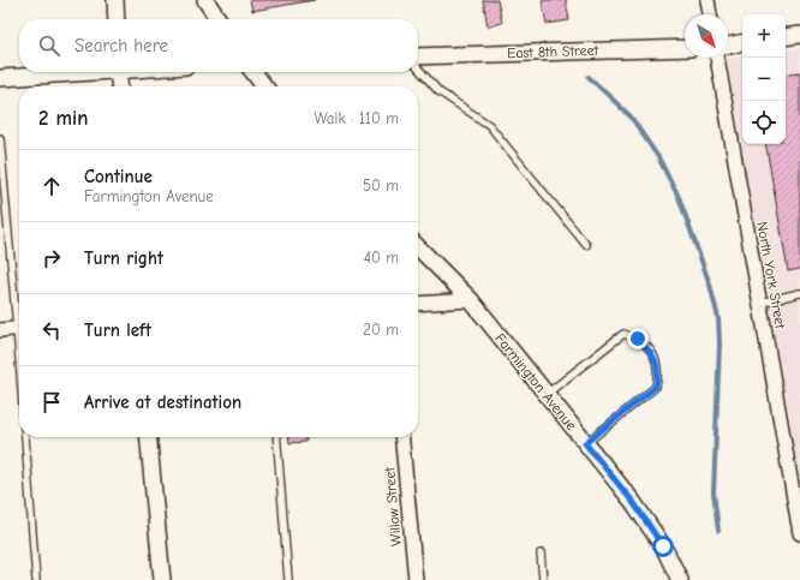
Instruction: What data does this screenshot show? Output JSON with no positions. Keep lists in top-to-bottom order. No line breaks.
{"streets":{"street":["East 8th Street","North York Street","Farmington Avenue","Willow Street"]},"north":"bottom right","page":{"map_buttons":["+","−"],"search":"Search here","heading":["2 min","Walk · 110 m"],"list":[["Continue","Farmington Avenue","50 m"],["Turn right","40 m"],["Turn left","20 m"],"Arrive at destination"]}}
